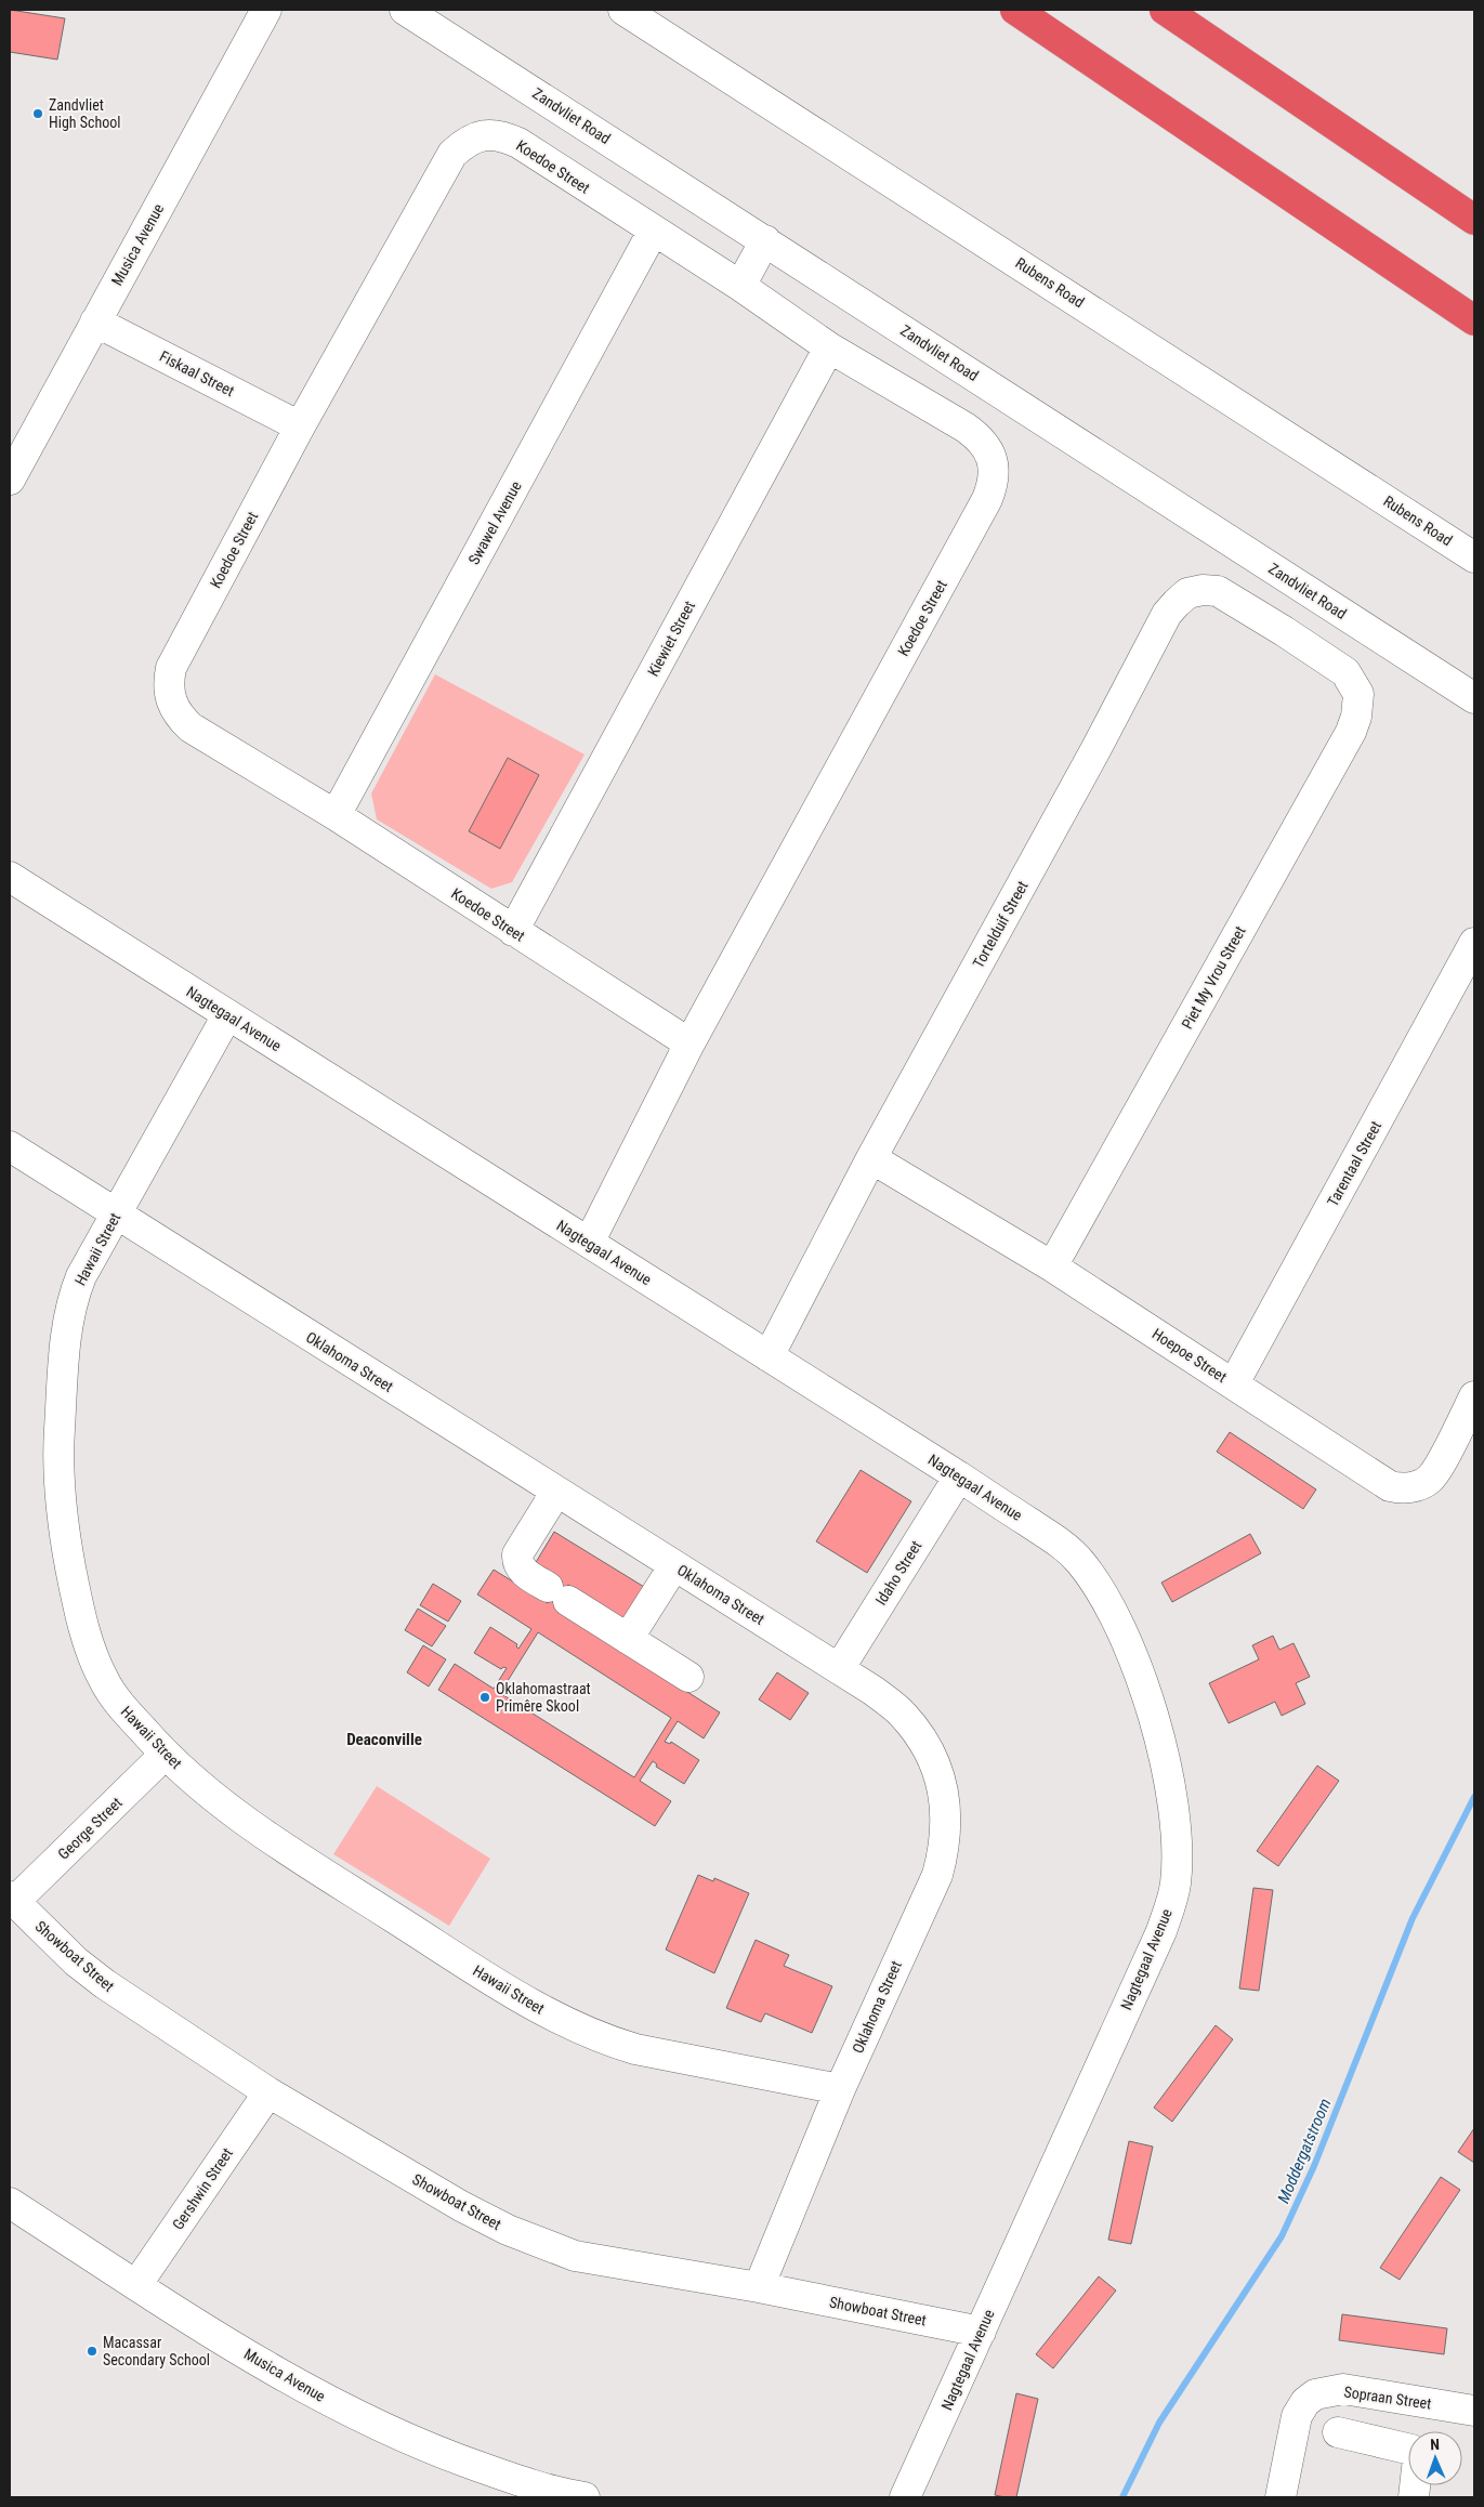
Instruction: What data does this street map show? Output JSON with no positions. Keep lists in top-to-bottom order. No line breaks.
{"streets":{"street":["Zandvliet Road","Koedoe Street","Musica Avenue","Rubens Road","Fiskaal Street","Swawel Avenue","Kiewiet Street","Tortelduif Street","Piet My Vrou Street","Nagtegaal Avenue","Tarentaal Street","Hawaii Street","Hoepoe Street","Oklahoma Street","Idaho Street","George Street","Showboat Street","Gershwin Street","Sopraan Street"]},"crossings":[["Koedoe Street","Fiskaal Street"],["Koedoe Street","Swawel Avenue"],["Koedoe Street","Kiewiet Street"],["Koedoe Street","Nagtegaal Avenue"],["Musica Avenue","Fiskaal Street"],["Musica Avenue","Gershwin Street"],["Tortelduif Street","Piet My Vrou Street"],["Tortelduif Street","Nagtegaal Avenue"],["Tortelduif Street","Hoepoe Street"],["Piet My Vrou Street","Hoepoe Street"],["Nagtegaal Avenue","Hawaii Street"],["Nagtegaal Avenue","Idaho Street"],["Nagtegaal Avenue","Showboat Street"],["Tarentaal Street","Hoepoe Street"],["Hawaii Street","Oklahoma Street"],["Hawaii Street","George Street"],["Oklahoma Street","Idaho Street"],["Oklahoma Street","Showboat Street"],["George Street","Showboat Street"],["Showboat Street","Gershwin Street"]],"districts":["Deaconville"],"water":["Moddergatstroom"],"places":["Zandvliet High School","Oklahomastraat Primêre Skool","Macassar Secondary School"],"north":"top"}
